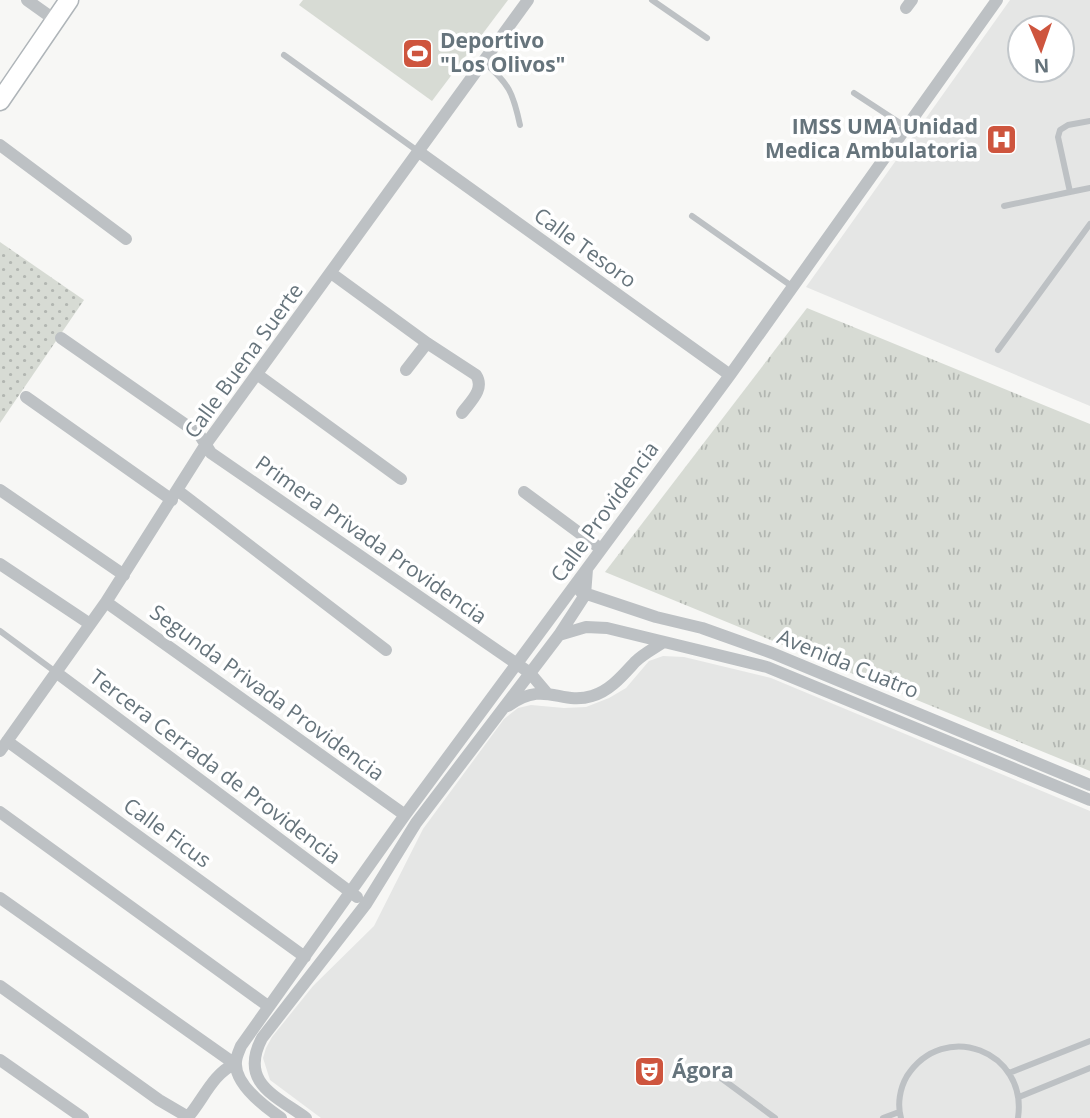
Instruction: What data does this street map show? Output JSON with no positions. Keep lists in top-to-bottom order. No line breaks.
{"streets":{"street":["Calle Tesoro","Calle Buena Suerte","Calle Providencia","Primera Privada Providencia","Avenida Cuatro","Segunda Privada Providencia","Tercera Cerrada de Providencia","Calle Ficus"]},"crossings":[["Calle Tesoro","Calle Buena Suerte"],["Calle Tesoro","Calle Providencia"],["Calle Buena Suerte","Primera Privada Providencia"],["Calle Buena Suerte","Segunda Privada Providencia"],["Calle Buena Suerte","Tercera Cerrada de Providencia"],["Calle Buena Suerte","Calle Ficus"],["Calle Providencia","Primera Privada Providencia"],["Calle Providencia","Avenida Cuatro"],["Calle Providencia","Segunda Privada Providencia"],["Calle Providencia","Tercera Cerrada de Providencia"],["Calle Providencia","Calle Ficus"]],"places":{"sports":["Deportivo \"Los Olivos\""],"hospital":["IMSS UMA Unidad Medica Ambulatoria"],"theatre":["Ágora"]},"north":"bottom"}
